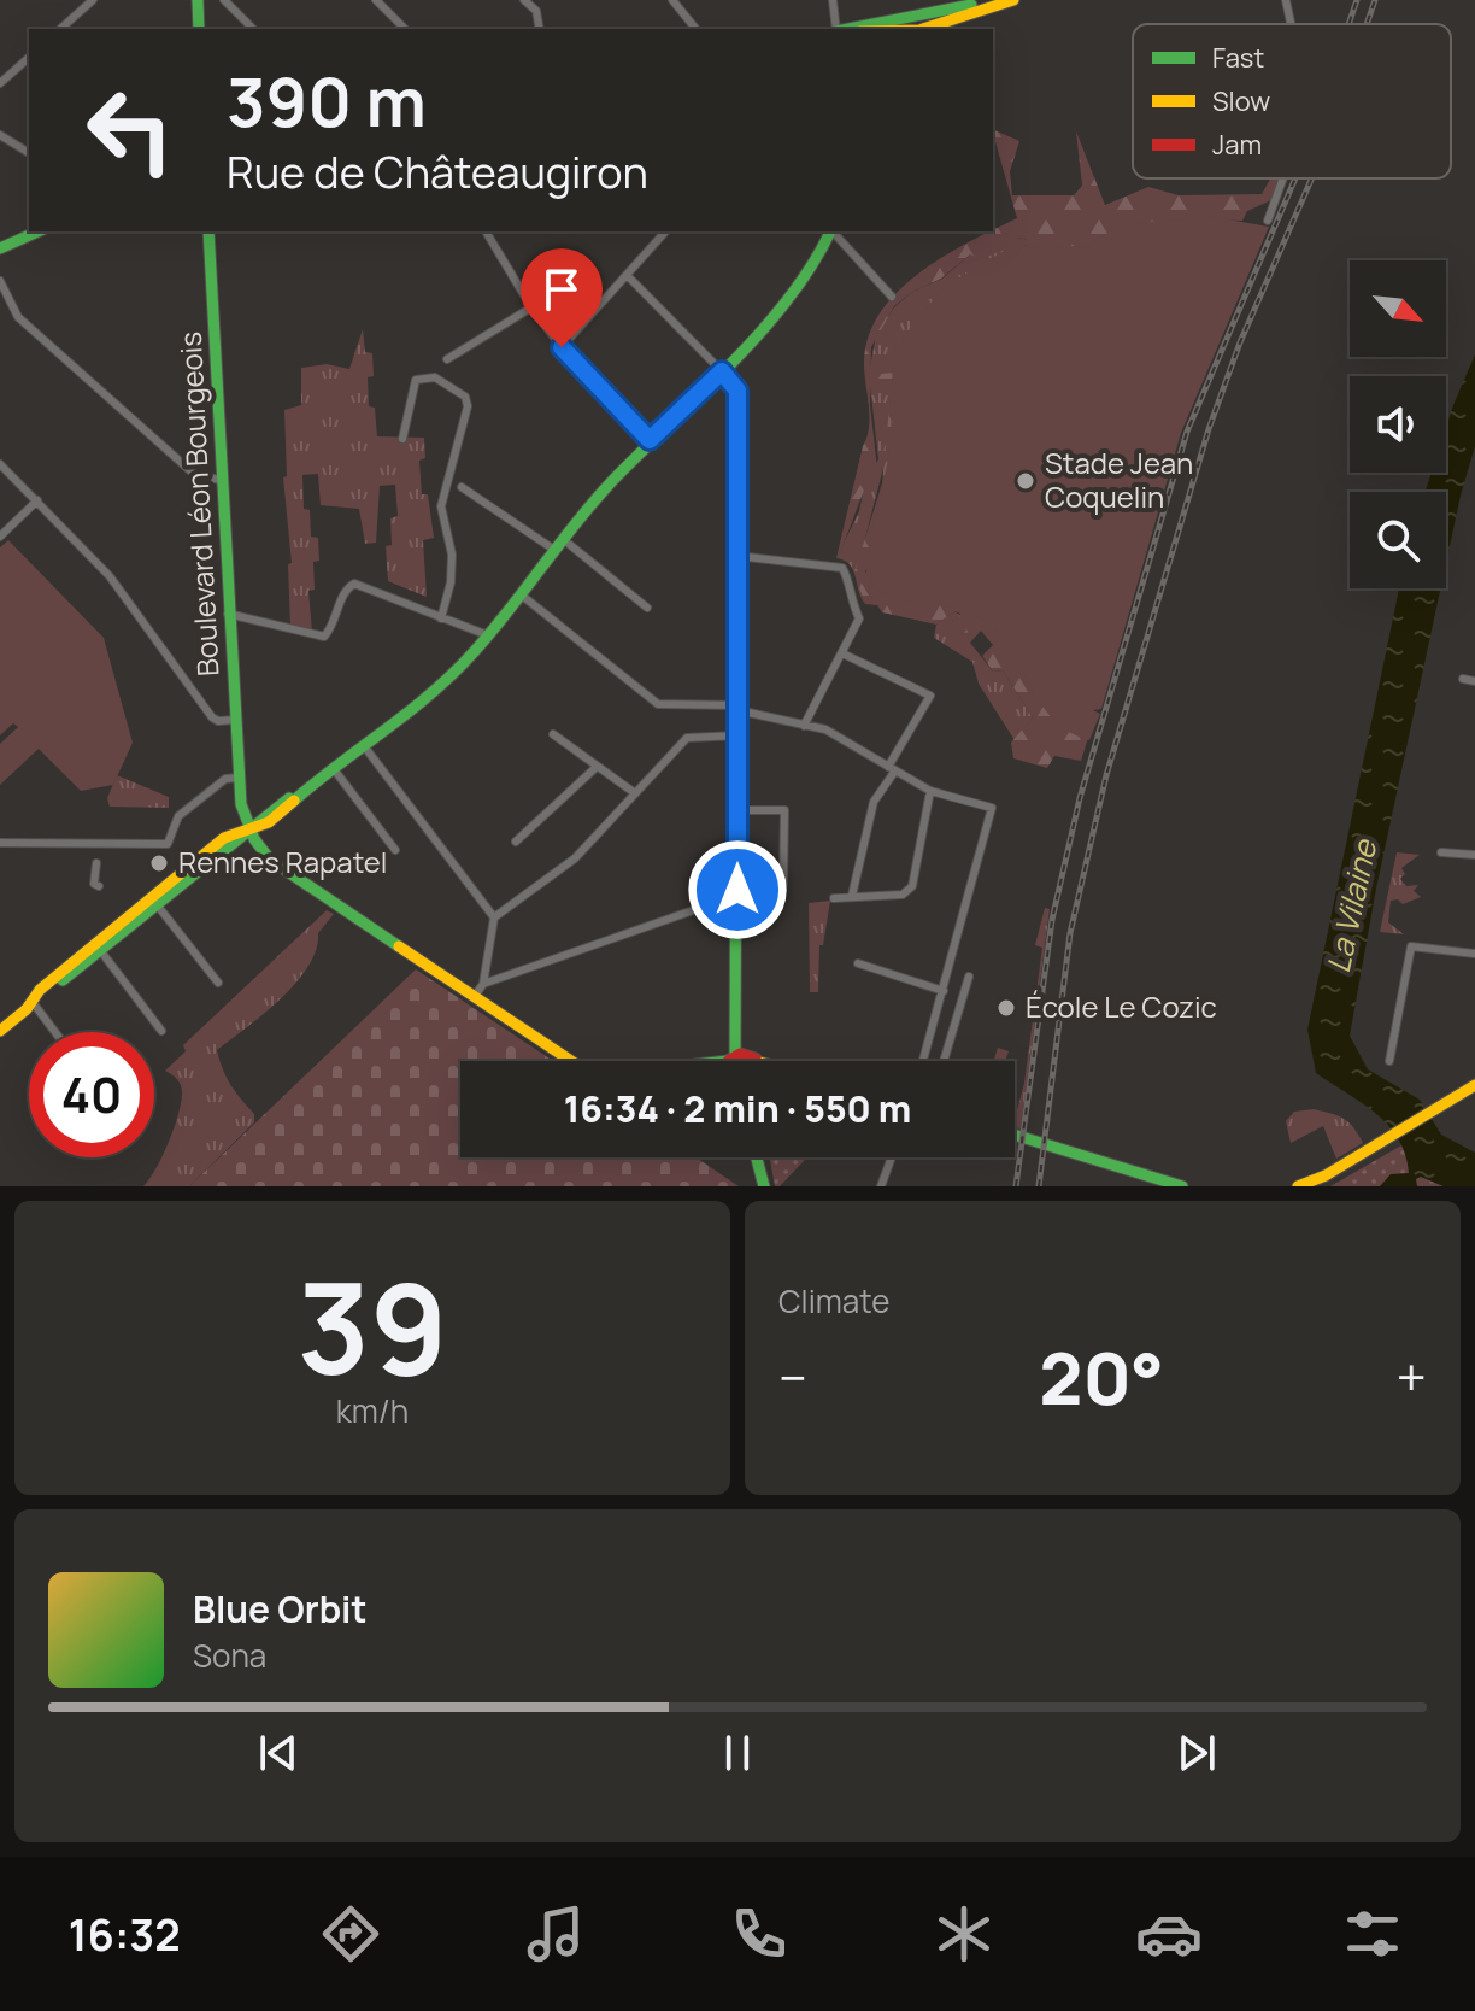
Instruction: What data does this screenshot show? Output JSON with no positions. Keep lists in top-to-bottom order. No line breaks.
{"streets":{"main road":["Boulevard Léon Bourgeois"]},"water":["La Vilaine"],"places":["Stade Jean Coquelin","Rennes Rapatel","École Le Cozic"],"legend":["Fast","Slow","Jam"],"north":"bottom right","page":{"turn":["390 m","Rue de Châteaugiron"],"limit":"40","trip":"16:34 · 2 min · 550 m","tile":[["39","km/h"],"Climate"],"heat":["−","20°","+"],"song":["Blue Orbit","Sona"],"tabs":"16:32"}}
